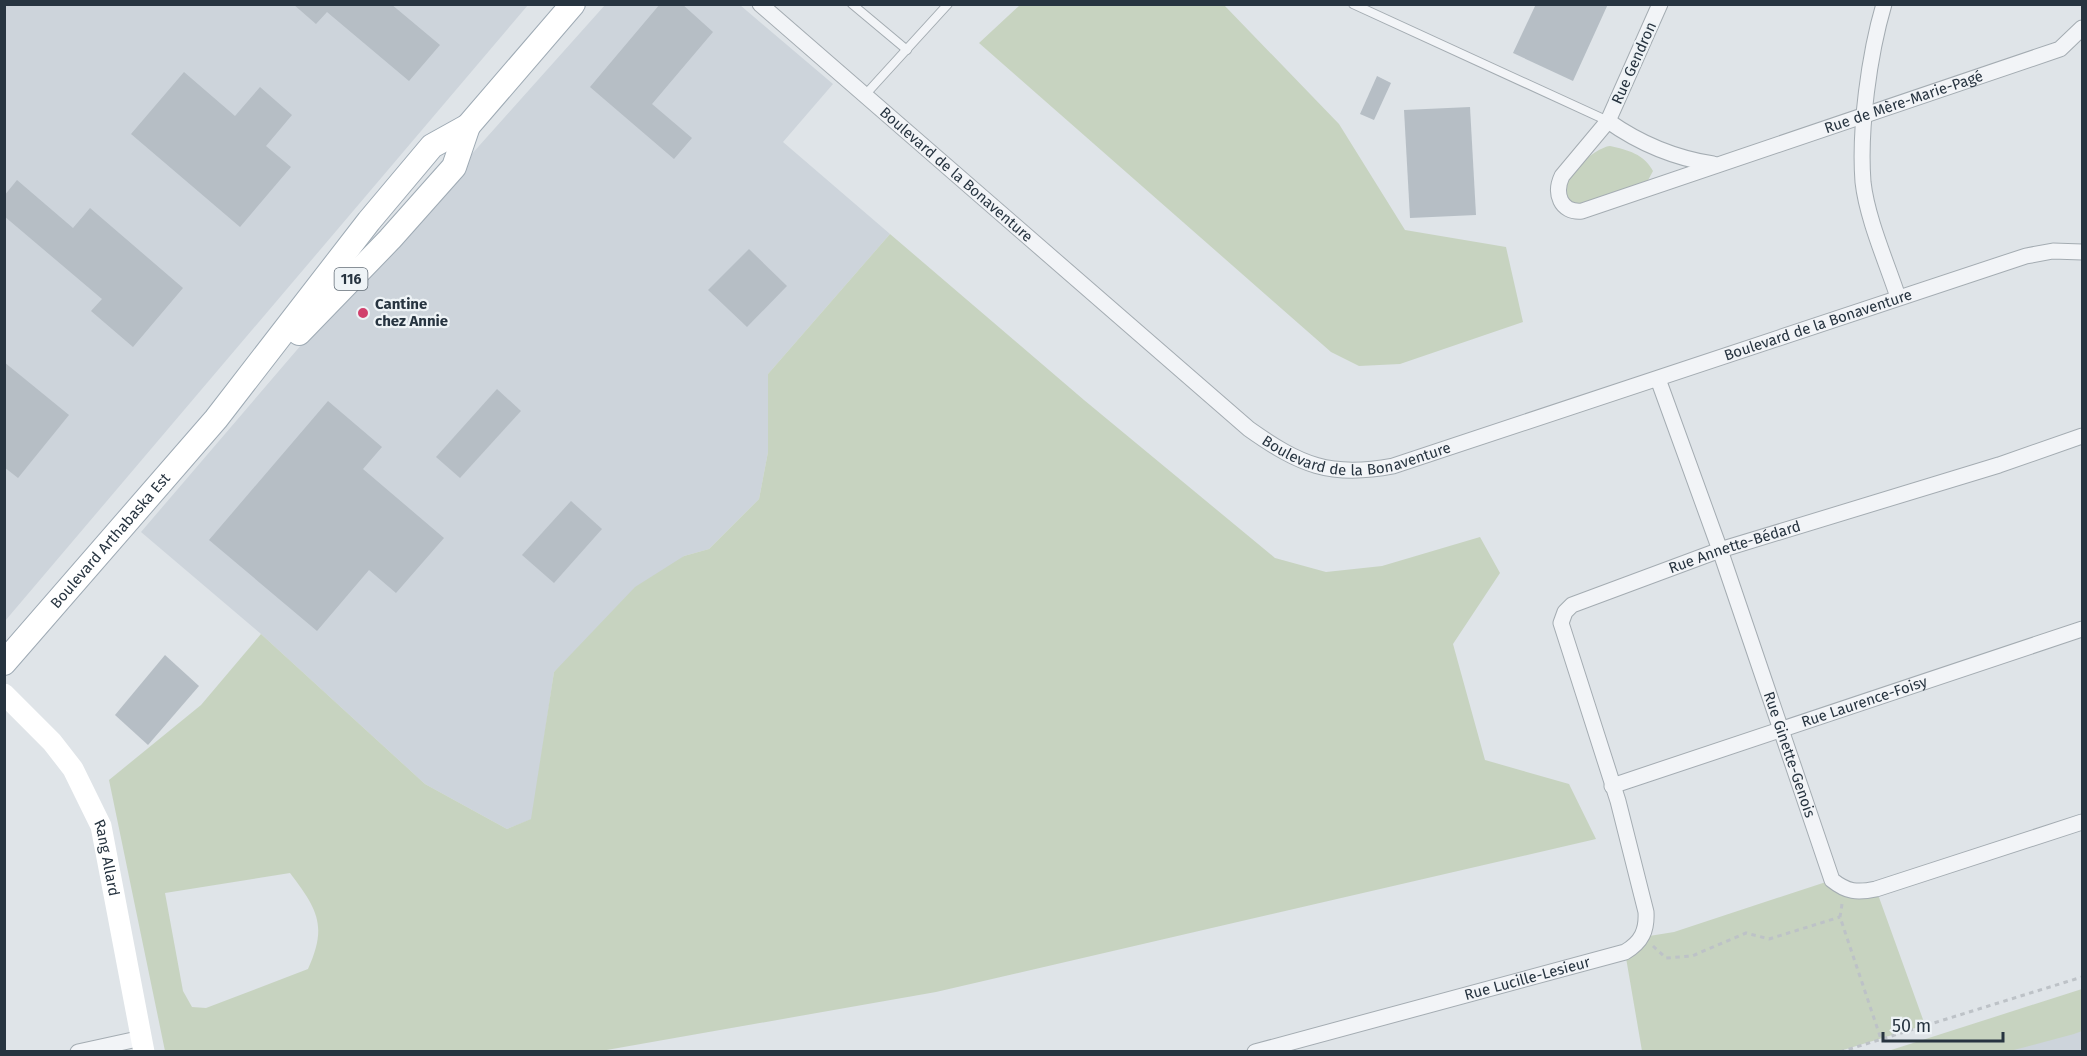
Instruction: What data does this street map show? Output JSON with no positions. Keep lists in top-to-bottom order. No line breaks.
{"streets":{"main road":["116","Boulevard Arthabaska Est"],"street":["Rue Gendron","Rue de Mère-Marie-Pagé","Boulevard de la Bonaventure","Rue Annette-Bédard","Rue Laurence-Foisy","Rue Ginette-Genois","Rang Allard","Rue Lucille-Lesieur"]},"crossings":[["Rue Gendron","Rue de Mère-Marie-Pagé"],["Boulevard de la Bonaventure","Rue Ginette-Genois"],["Rue Annette-Bédard","Rue Laurence-Foisy"],["Rue Annette-Bédard","Rue Ginette-Genois"],["Rue Laurence-Foisy","Rue Ginette-Genois"]],"places":["Cantine chez Annie"],"scale_bar":"50 m"}
